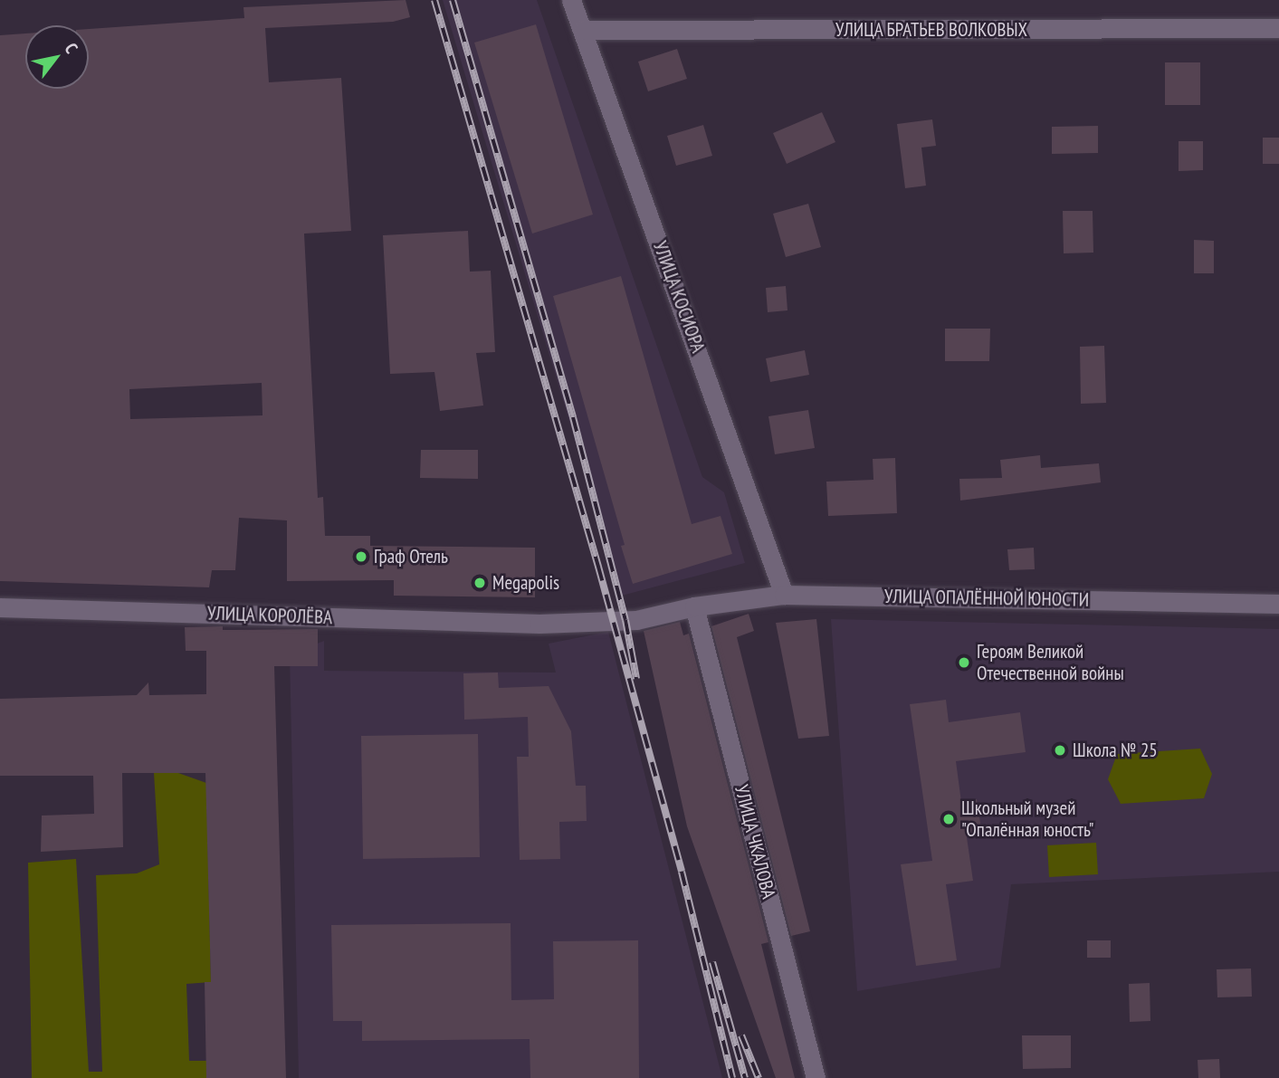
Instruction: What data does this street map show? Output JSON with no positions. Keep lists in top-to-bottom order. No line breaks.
{"streets":{"street":["УЛИЦА БРАТЬЕВ ВОЛКОВЫХ","УЛИЦА КОСИОРА","УЛИЦА ОПАЛЁННОЙ ЮНОСТИ","УЛИЦА КОРОЛЁВА","УЛИЦА ЧКАЛОВА"]},"crossings":[["УЛИЦА БРАТЬЕВ ВОЛКОВЫХ","УЛИЦА КОСИОРА"],["УЛИЦА КОСИОРА","УЛИЦА ОПАЛЁННОЙ ЮНОСТИ"],["УЛИЦА ОПАЛЁННОЙ ЮНОСТИ","УЛИЦА КОРОЛЁВА"],["УЛИЦА ОПАЛЁННОЙ ЮНОСТИ","УЛИЦА ЧКАЛОВА"],["УЛИЦА КОРОЛЁВА","УЛИЦА ЧКАЛОВА"]],"places":["Граф Отель","Megapolis","Героям Великой Отечественной войны","Школа № 25","Школьный музей \"Опалённая юность\""],"north":"top right"}
